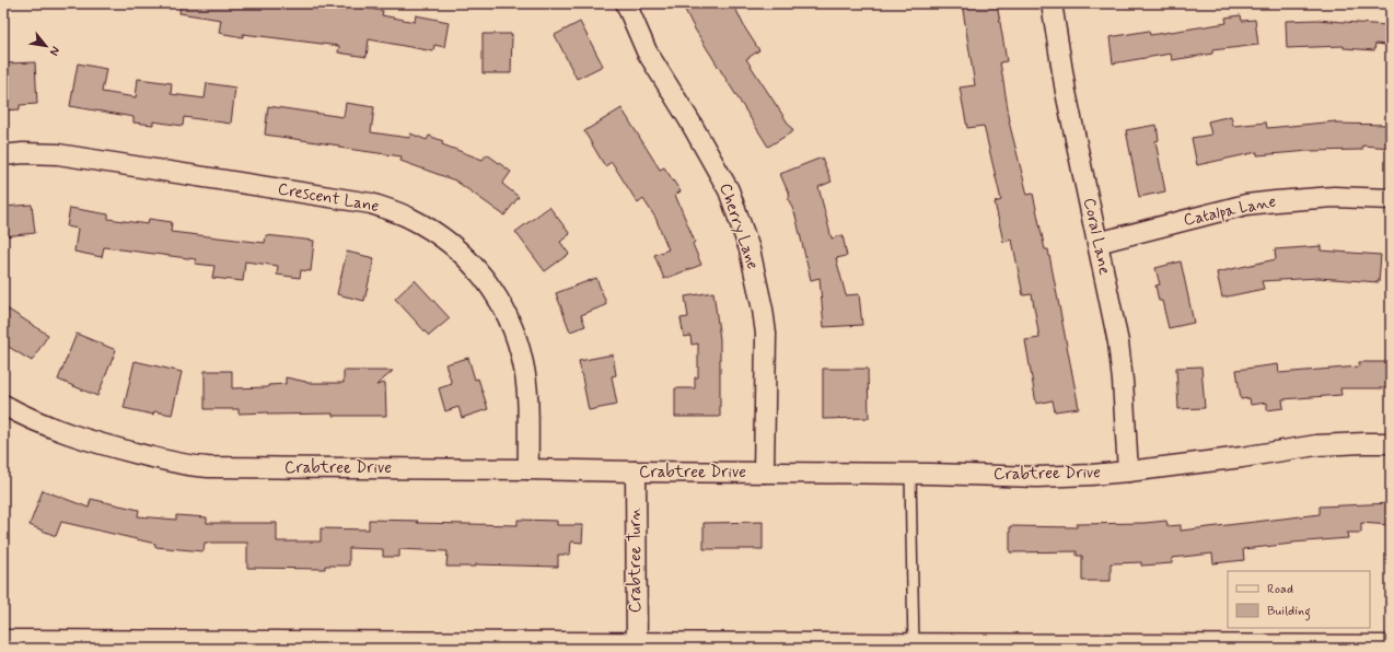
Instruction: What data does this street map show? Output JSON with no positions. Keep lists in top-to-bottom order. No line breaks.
{"streets":{"street":["Crescent Lane","Catalpa Lane","Cherry Lane","Coral Lane","Crabtree Drive","Crabtree Turn"]},"crossings":[["Crescent Lane","Crabtree Drive"],["Catalpa Lane","Coral Lane"],["Cherry Lane","Crabtree Drive"],["Coral Lane","Crabtree Drive"],["Crabtree Drive","Crabtree Turn"]],"legend":["Road","Building"],"north":"bottom right"}
